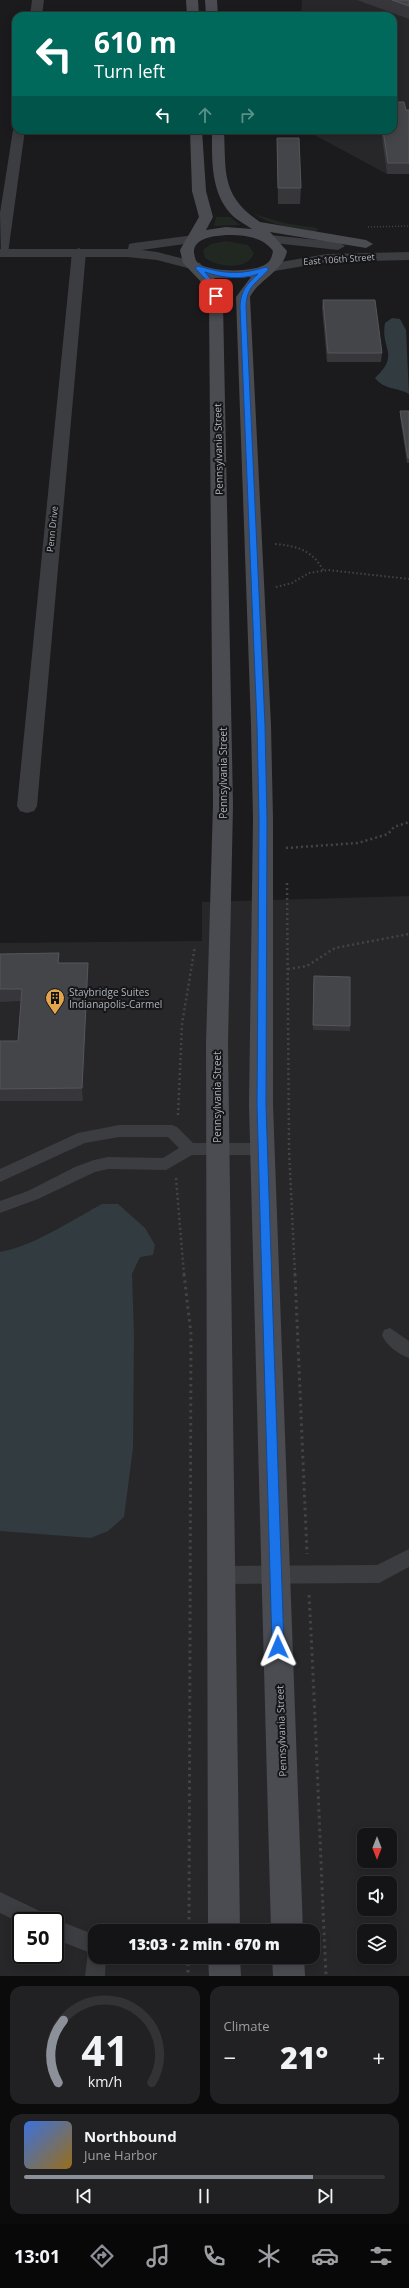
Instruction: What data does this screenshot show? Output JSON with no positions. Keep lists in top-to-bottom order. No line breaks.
{"streets":{"main road":["Pennsylvania Street"],"street":["East 106th Street","Penn Drive"]},"crossings":[["East 106th Street","Pennsylvania Street"]],"places":{"building":["Staybridge Suites Indianapolis-Carmel"]},"north":"bottom","page":{"turn":["610 m","Turn left"],"limit":"50","trip":"13:03 · 2 min · 670 m","tile":"Climate","heat":["−","21°","+"],"song":["Northbound","June Harbor"],"tabs":"13:01","gauge":["41","km/h"]}}
